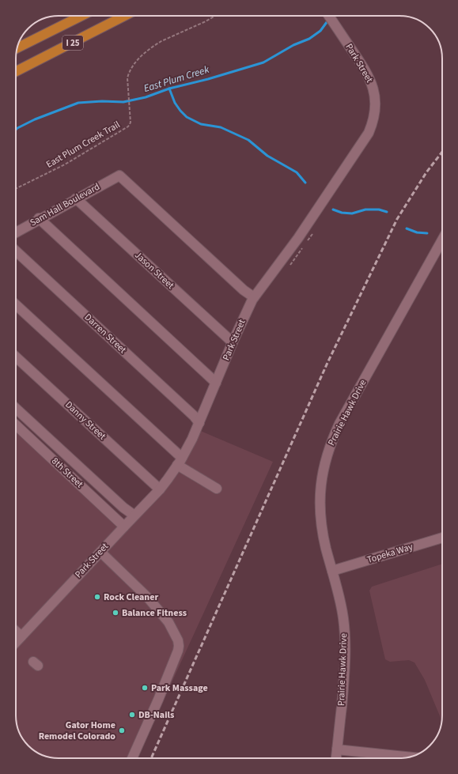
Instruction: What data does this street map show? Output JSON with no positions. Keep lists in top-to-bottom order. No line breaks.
{"streets":{"highway":["I 25"],"street":["Park Street","Sam Hall Boulevard","Jason Street","Darren Street","Prairie Hawk Drive","Danny Street","8th Street","Topeka Way"],"path":["East Plum Creek Trail"]},"crossings":[["Park Street","Sam Hall Boulevard"],["Park Street","Jason Street"],["Park Street","Darren Street"],["Park Street","Danny Street"],["Park Street","8th Street"],["Sam Hall Boulevard","Jason Street"],["Prairie Hawk Drive","Topeka Way"]],"water":["East Plum Creek"],"places":["Rock Cleaner","Balance Fitness","Park Massage","DB-Nails","Gator Home Remodel Colorado"]}
